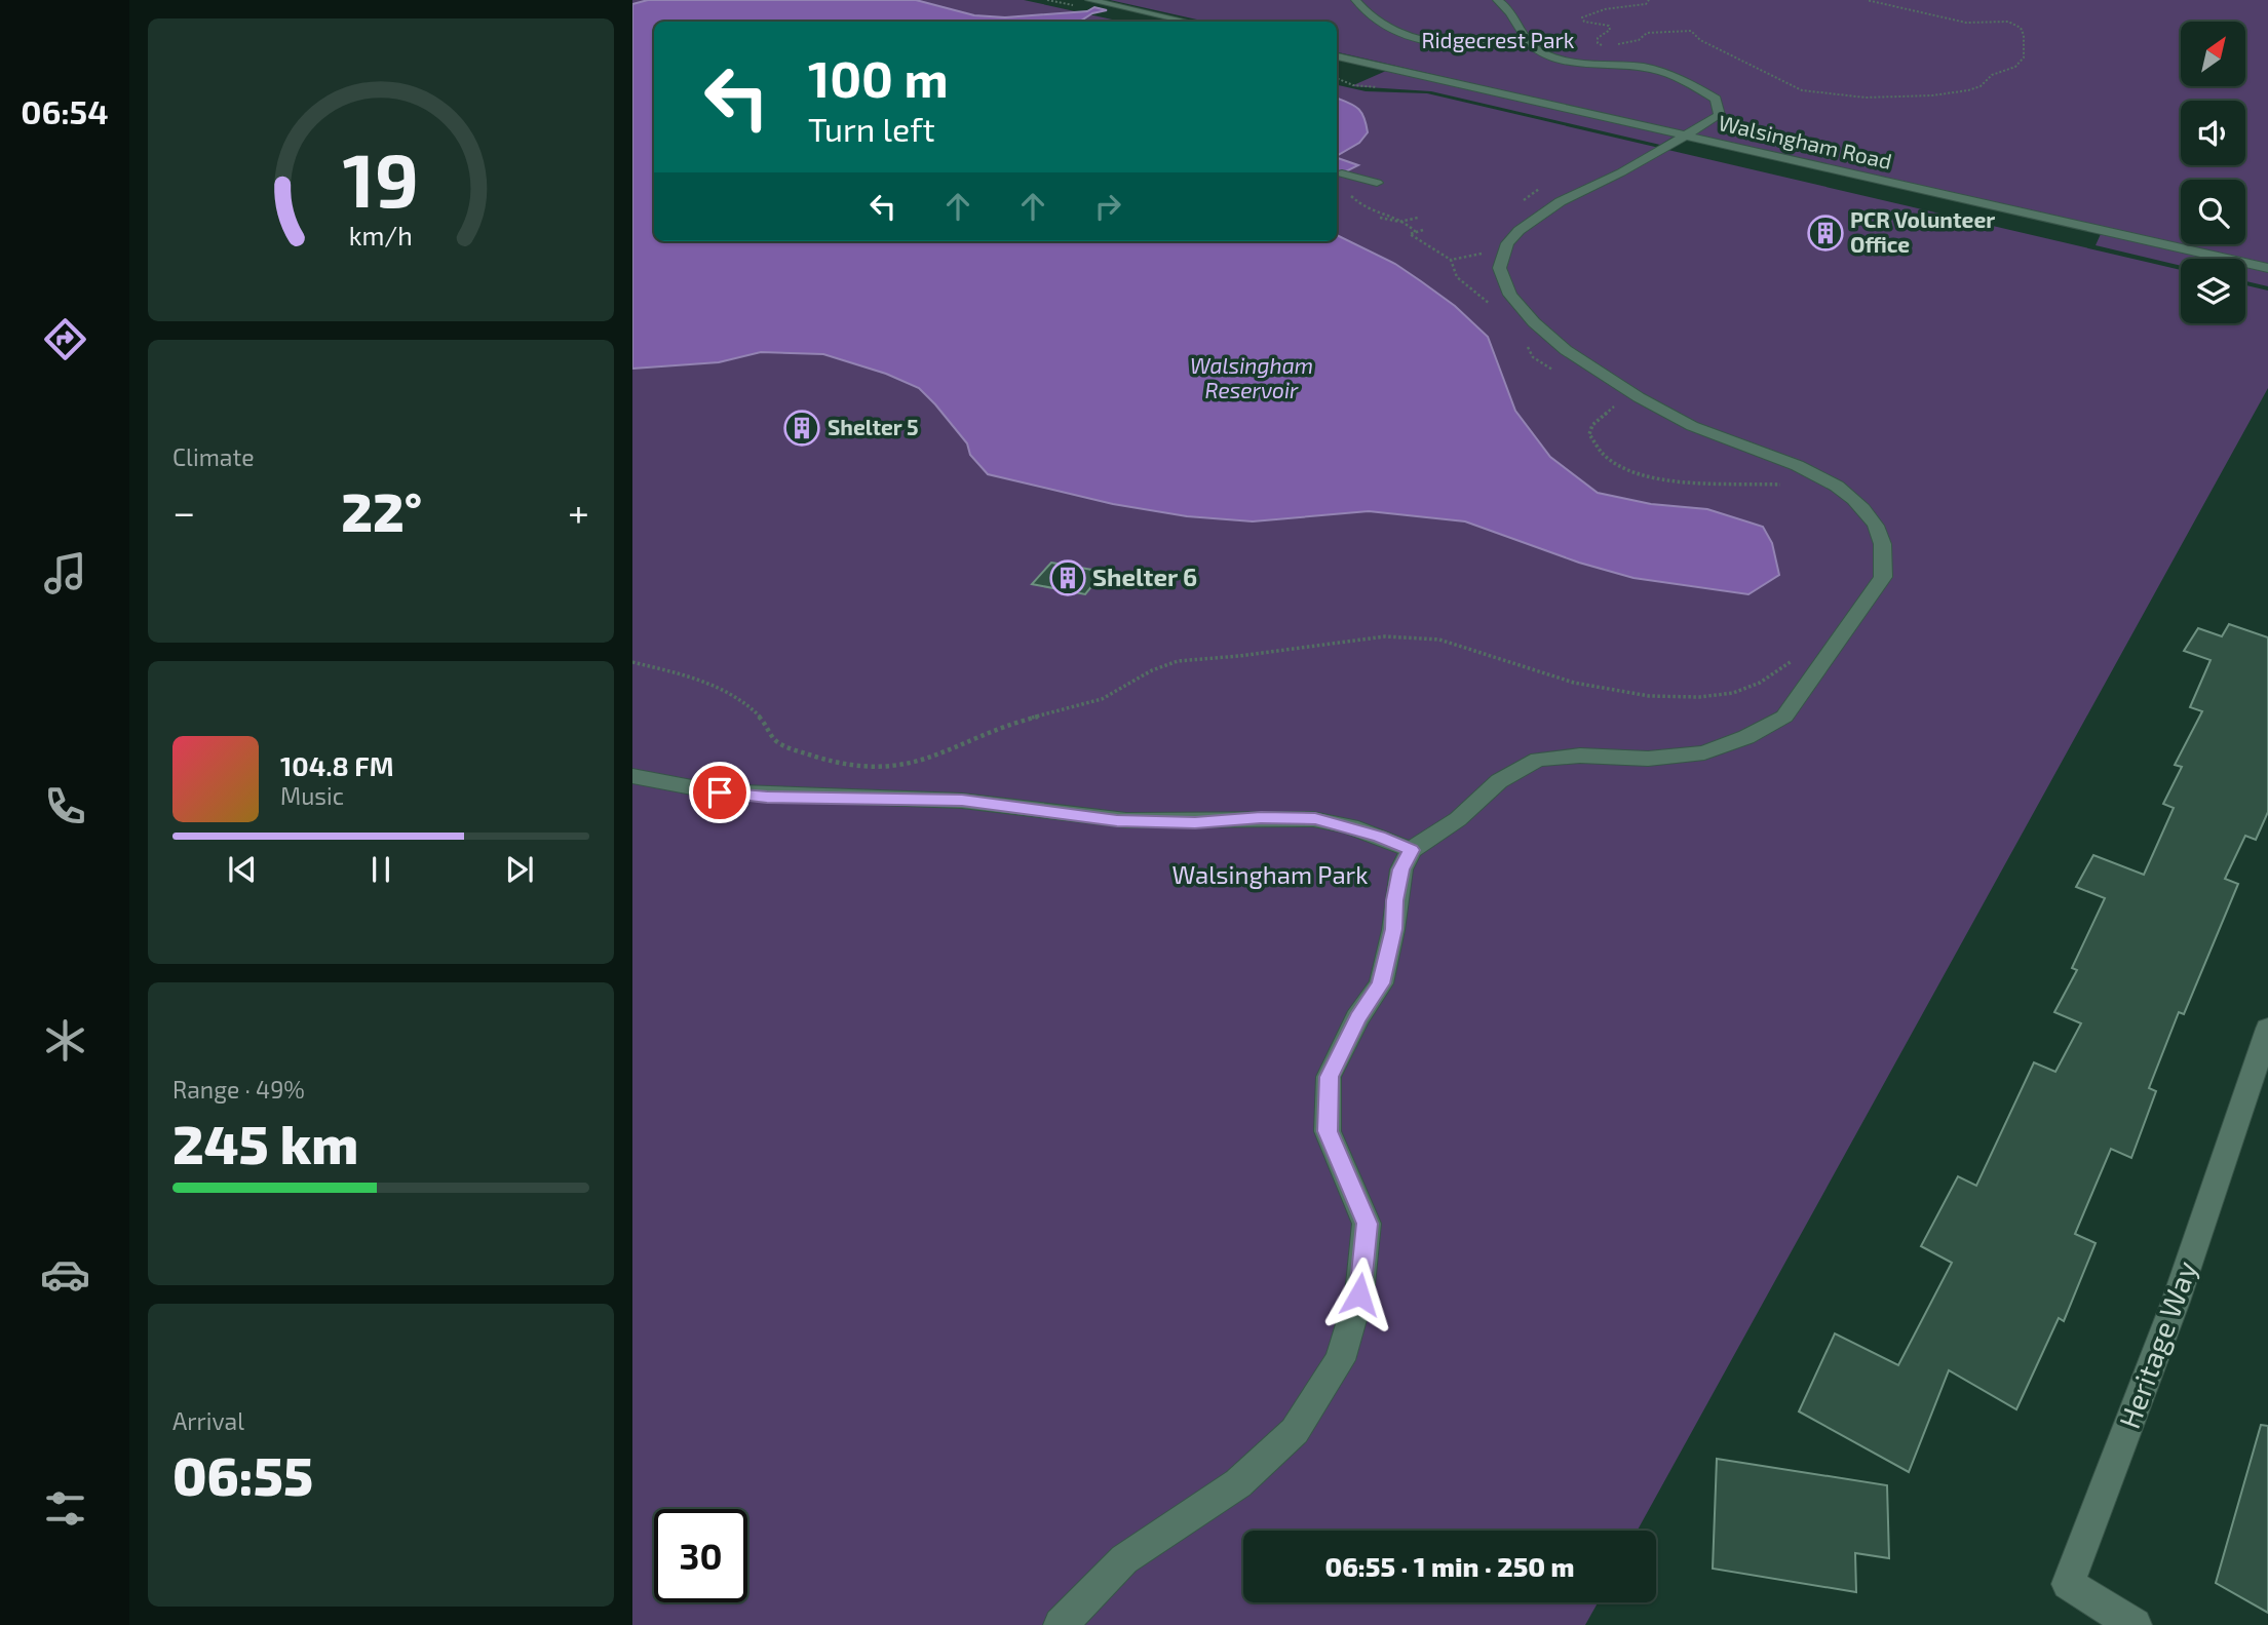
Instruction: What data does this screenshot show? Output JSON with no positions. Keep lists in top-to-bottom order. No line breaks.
{"streets":{"street":["Walsingham Road","Heritage Way"]},"water":["Walsingham Reservoir"],"parks":["Ridgecrest Park","Walsingham Park"],"places":{"building":["PCR Volunteer Office","Shelter 5","Shelter 6"]},"north":"top right","page":{"tabs":"06:54","turn":["100 m","Turn left"],"tile":["Climate",["Range · 49%","245 km"],["Arrival","06:55"]],"heat":["−","22°","+"],"song":["104.8 FM","Music"],"limit":"30","trip":"06:55 · 1 min · 250 m","gauge":["19","km/h"]}}
